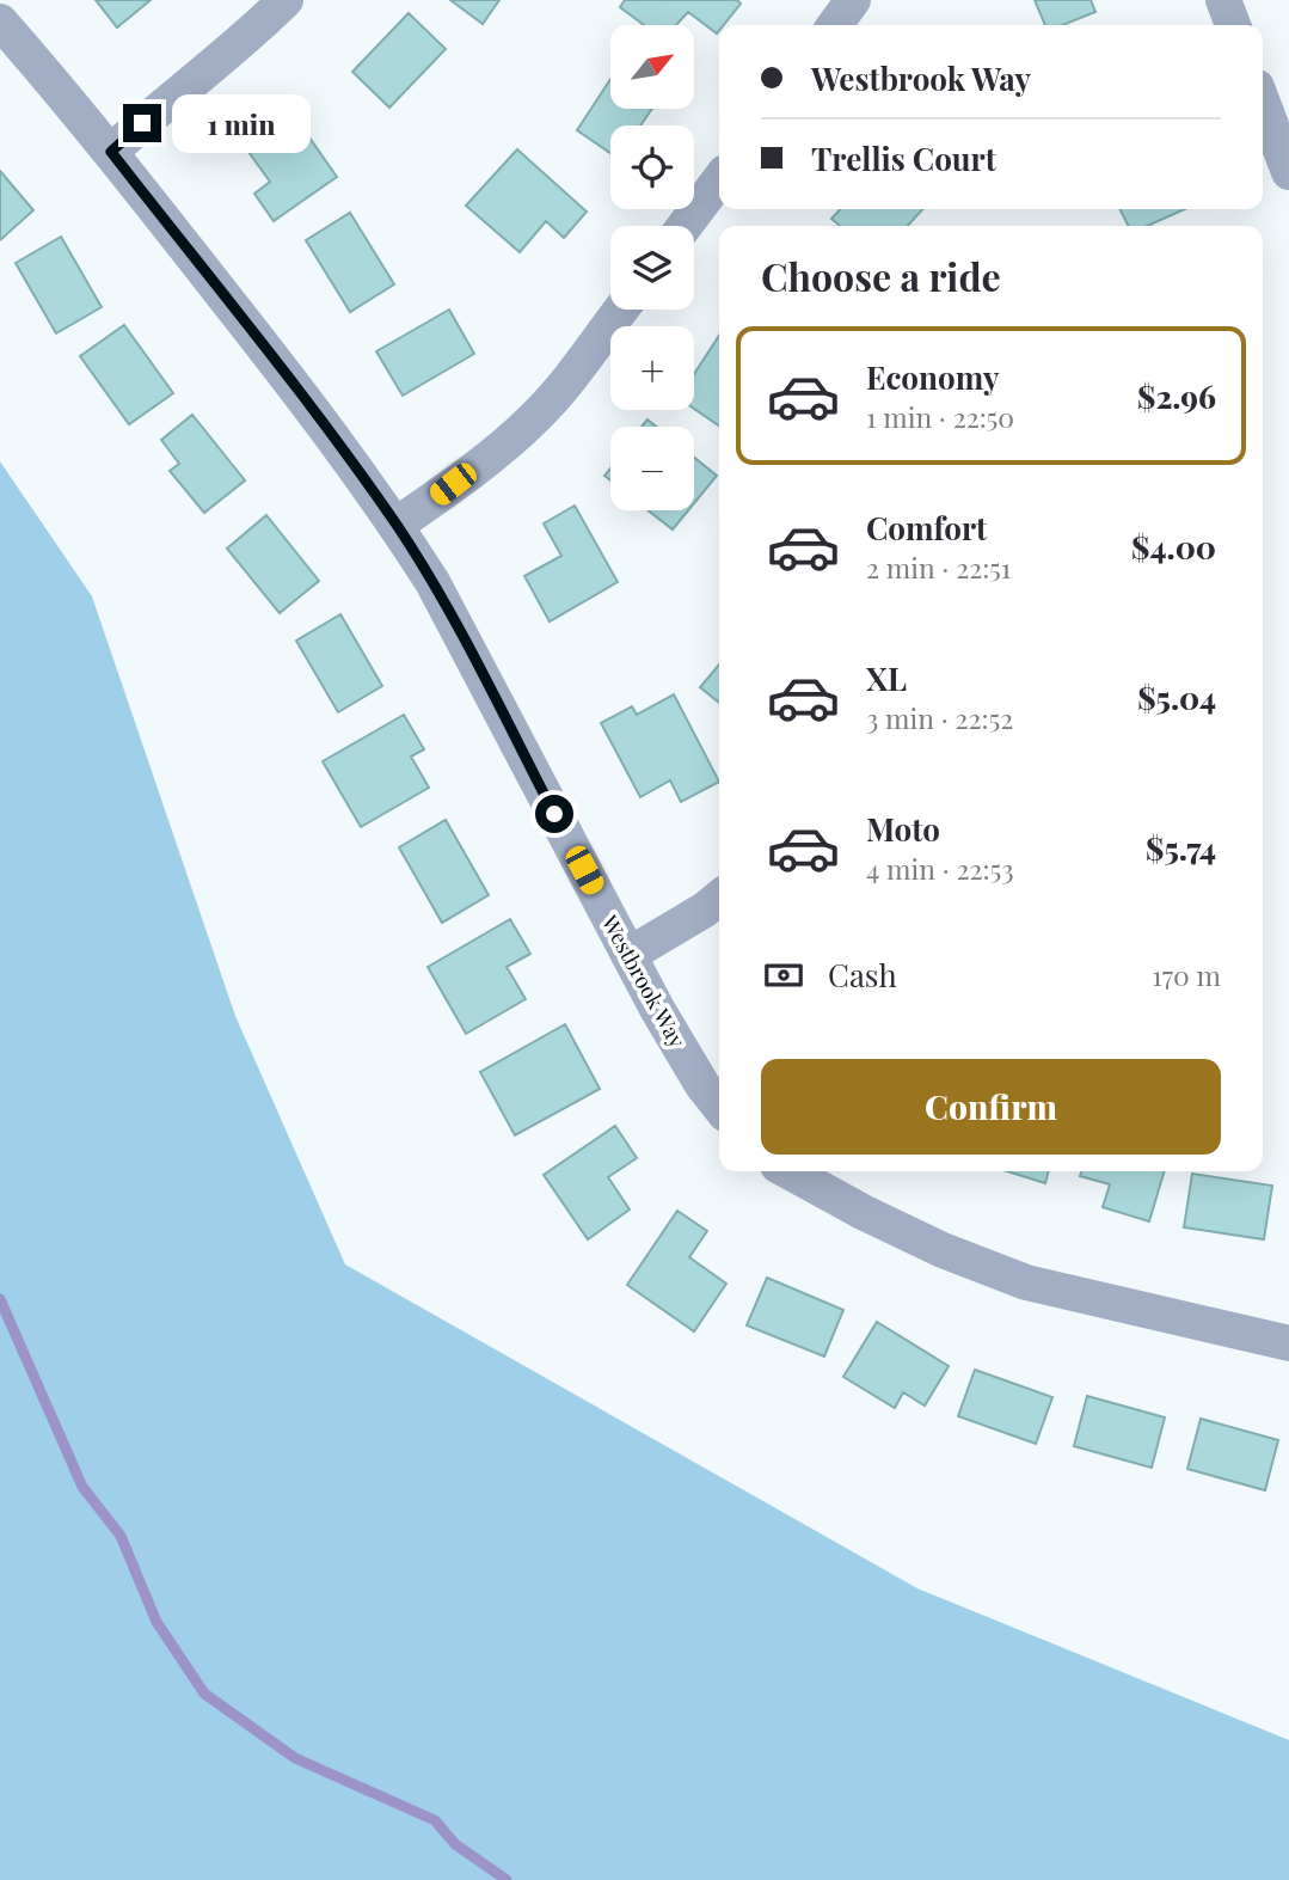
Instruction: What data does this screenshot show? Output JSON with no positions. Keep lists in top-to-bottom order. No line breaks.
{"streets":{"street":["Westbrook Way"]},"north":"top right","page":{"map_buttons":["+","−"],"banner":["Westbrook Way","Trellis Court"],"bubble":"1 min","heading":"Choose a ride","list":[{"name":"Economy","note":"1 min · 22:50","value":"$2.96"},{"name":"Comfort","note":"2 min · 22:51","value":"$4.00"},{"name":"XL","note":"3 min · 22:52","value":"$5.04"},{"name":"Moto","note":"4 min · 22:53","value":"$5.74"}],"pay":["Cash","170 m"],"buttons":"Confirm"}}
